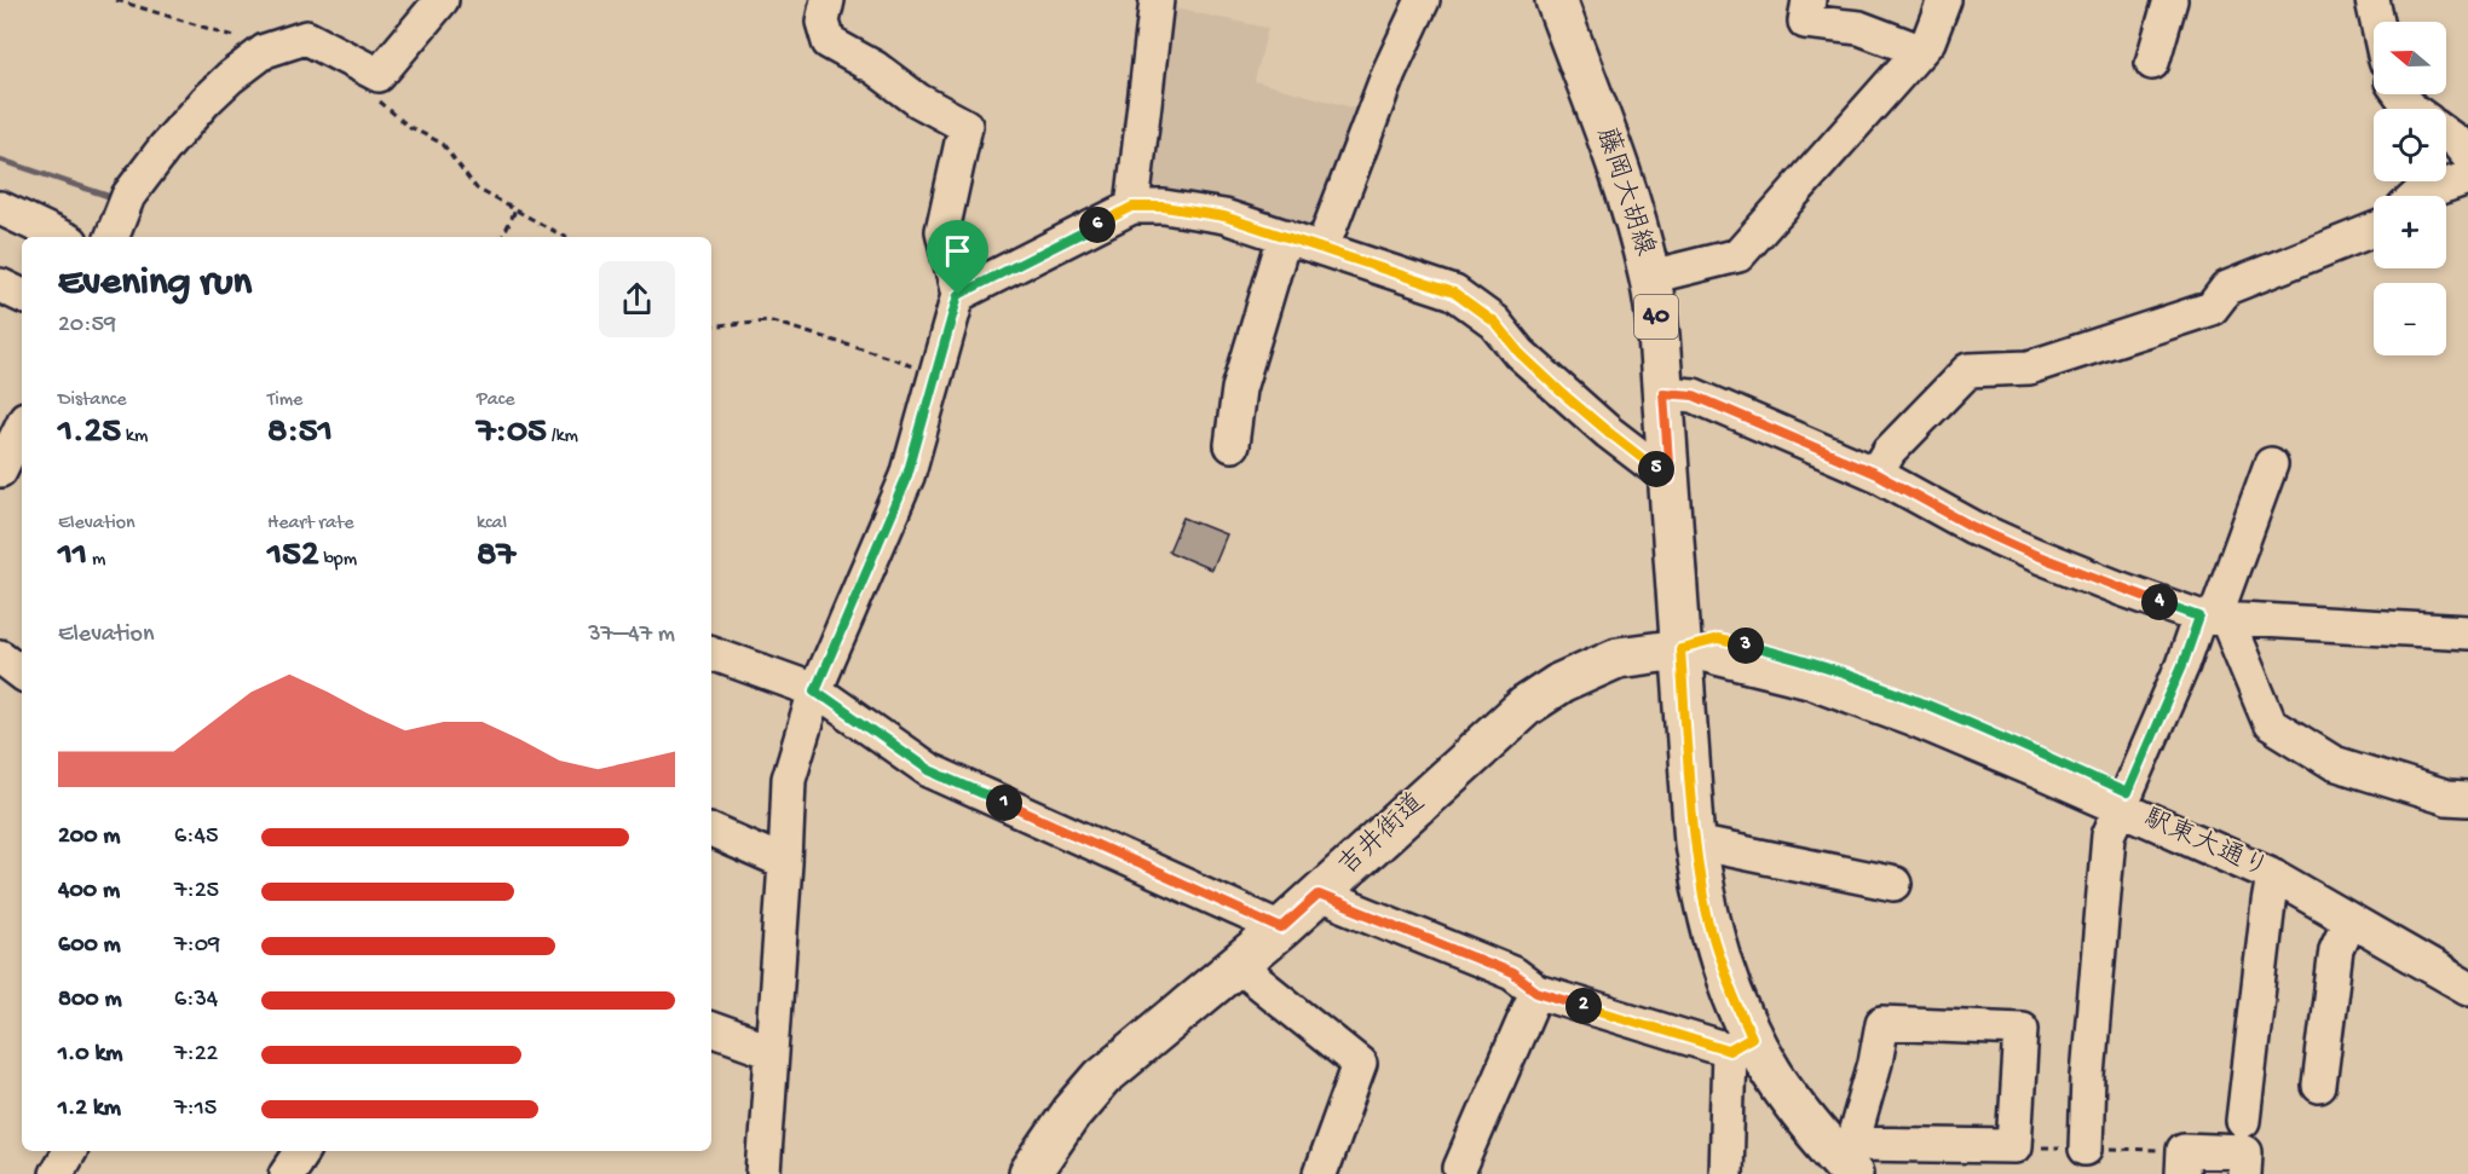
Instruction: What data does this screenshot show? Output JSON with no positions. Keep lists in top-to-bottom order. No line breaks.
{"streets":{"main road":["藤岡大胡線","40","吉井街道"],"street":["駅東大通り"]},"crossings":[["藤岡大胡線","吉井街道"]],"north":"left","page":{"map_buttons":["+","−"],"pins":["6","5","4","3","1","2"],"heading":["Evening run","20:59"],"stats":[["Distance","1.25 km"],["Time","8:51"],["Pace","7:05 /km"],["Elevation","11 m"],["Heart rate","152 bpm"],["kcal","87"]],"chart":["Elevation","37–47 m"],"list":[{"name":"200 m","note":"6:45"},{"name":"400 m","note":"7:25"},{"name":"600 m","note":"7:09"},{"name":"800 m","note":"6:34"},{"name":"1.0 km","note":"7:22"},{"name":"1.2 km","note":"7:15"}]}}
